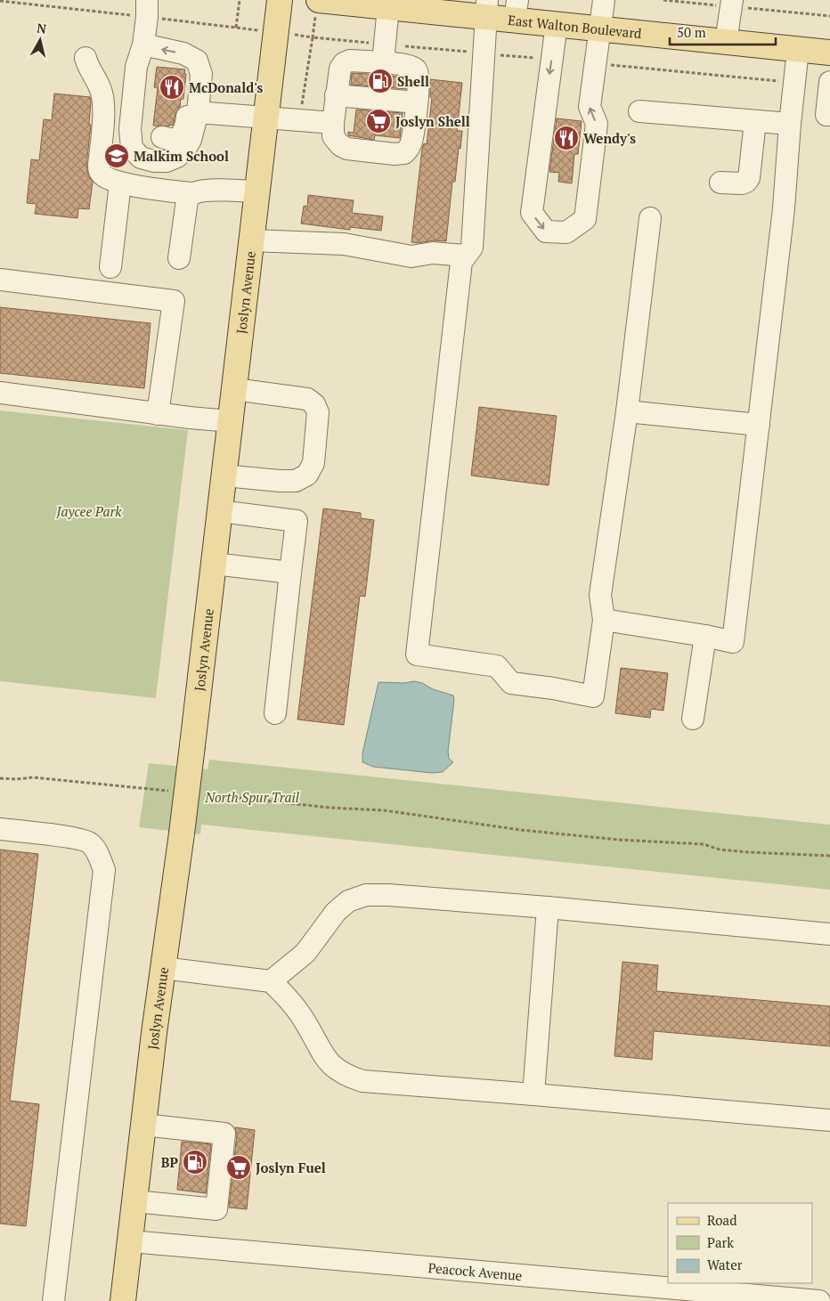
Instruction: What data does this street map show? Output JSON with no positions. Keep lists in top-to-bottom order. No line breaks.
{"streets":{"main road":["East Walton Boulevard","Joslyn Avenue"],"street":["Peacock Avenue"]},"crossings":[["Joslyn Avenue","Peacock Avenue"]],"parks":["Jaycee Park","North Spur Trail"],"places":{"fuel station":["Shell","BP"],"restaurant":["McDonald's","Wendy's"],"supermarket":["Joslyn Shell","Joslyn Fuel"],"school or university":["Malkim School"]},"legend":["Road","Park","Water"],"scale_bar":"50 m","north":"top"}
